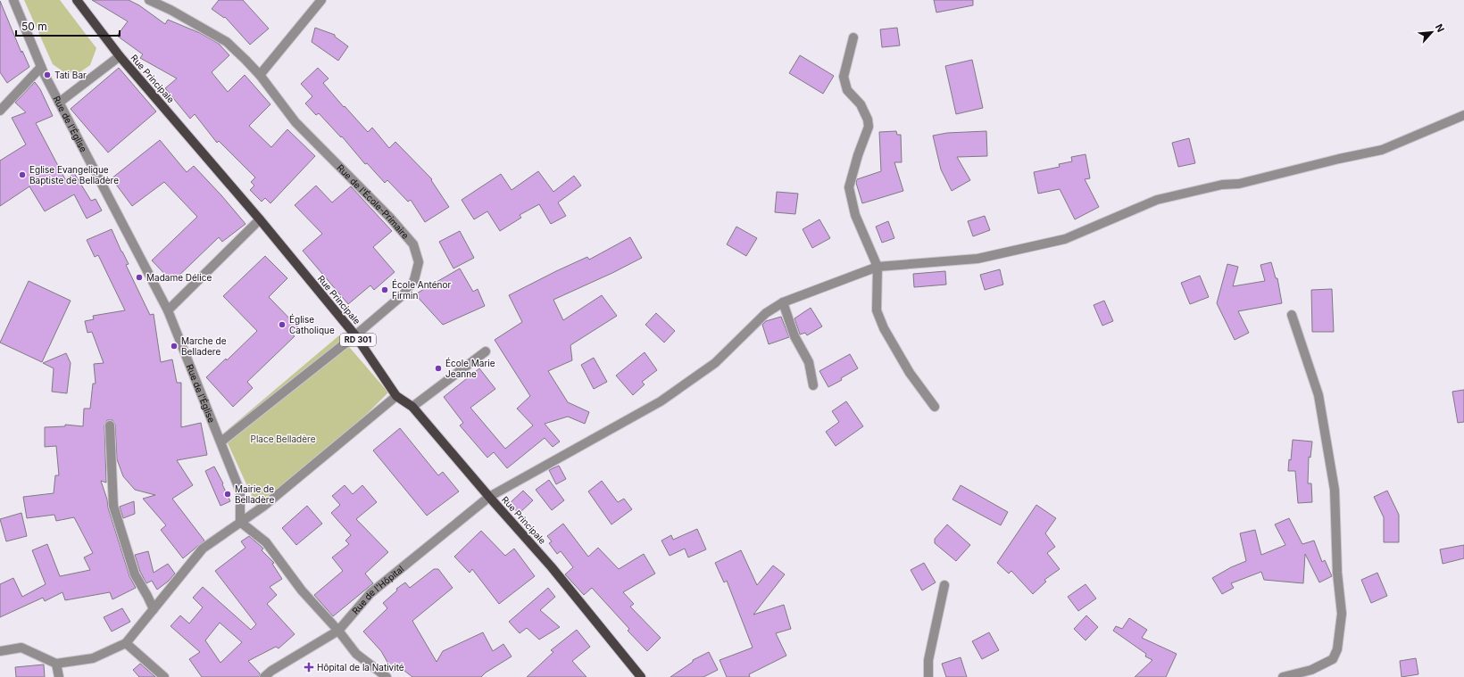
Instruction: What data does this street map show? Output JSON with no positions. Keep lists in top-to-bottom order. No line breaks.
{"streets":{"main road":["Rue Principale","RD 301"],"street":["Rue de l'Église","Rue de l'École-Primaire","Rue de l'Hôpital"]},"crossings":[["Rue Principale","Rue de l'École-Primaire"],["Rue Principale","Rue de l'Hôpital"],["Rue de l'Église","Rue de l'École-Primaire"]],"parks":["Place Belladère"],"places":{"other":["Tati Bar","Eglise Evangelique Baptiste de Belladère","Madame Délice","École Anténor Firmin","Église Catholique","Marche de Belladere","École Marie Jeanne","Mairie de Belladère"],"health":["Hôpital de la Nativité"]},"scale_bar":"50 m","north":"top right"}
